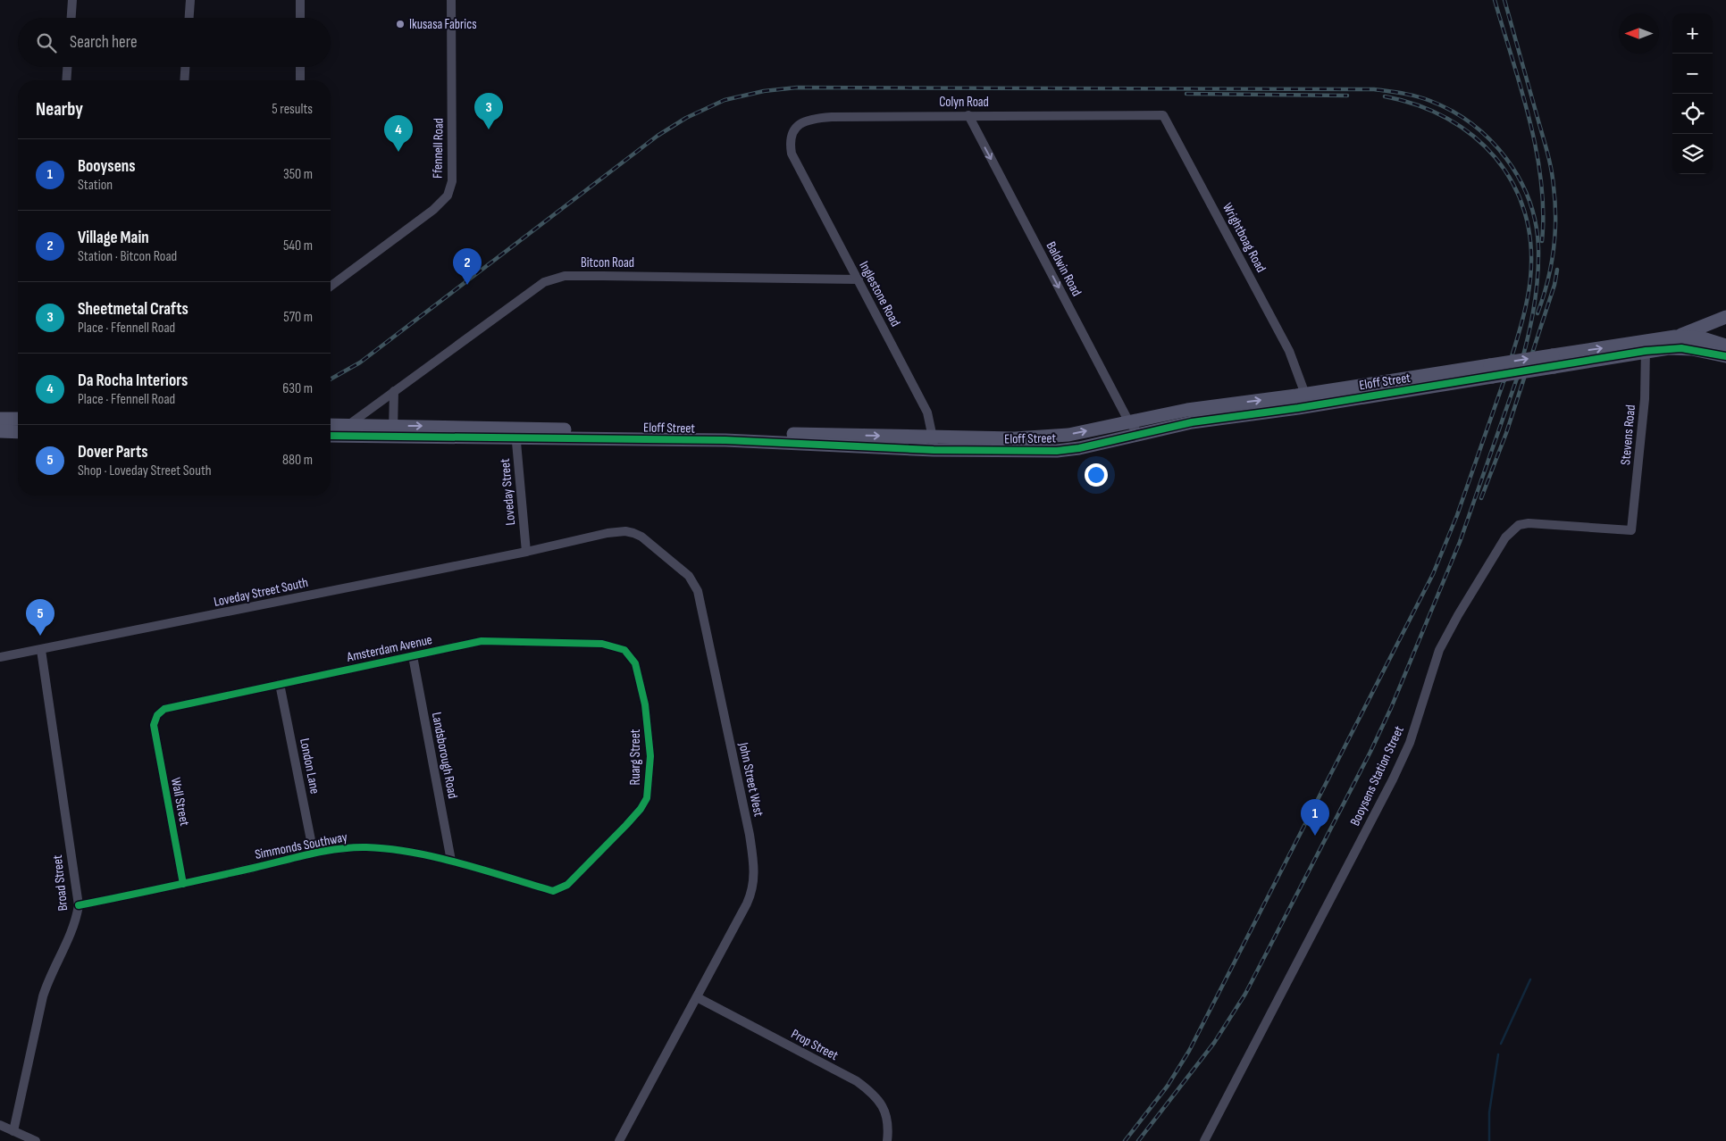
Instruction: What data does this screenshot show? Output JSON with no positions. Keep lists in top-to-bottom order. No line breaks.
{"streets":{"street":["Colyn Road","Ffennell Road","Wrightboag Road","Bitcon Road","Baldwin Road","Inglestone Road","Eloff Street","Stevens Road","Loveday Street","Loveday Street South","Amsterdam Avenue","Landsborough Road","Ruarg Street","London Lane","Booysens Station Street","John Street West","Wall Street","Simmonds Southway","Broad Street","Prop Street"]},"crossings":[["Colyn Road","Wrightboag Road"],["Colyn Road","Baldwin Road"],["Colyn Road","Inglestone Road"],["Wrightboag Road","Eloff Street"],["Bitcon Road","Inglestone Road"],["Bitcon Road","Eloff Street"],["Baldwin Road","Eloff Street"],["Inglestone Road","Eloff Street"],["Eloff Street","Stevens Road"],["Eloff Street","Loveday Street"],["Stevens Road","Booysens Station Street"],["Loveday Street","Loveday Street South"],["Loveday Street","John Street West"],["Loveday Street South","John Street West"],["Loveday Street South","Broad Street"],["Amsterdam Avenue","Landsborough Road"],["Amsterdam Avenue","Ruarg Street"],["Amsterdam Avenue","London Lane"],["Amsterdam Avenue","Wall Street"],["Landsborough Road","Simmonds Southway"],["Ruarg Street","Simmonds Southway"],["London Lane","Simmonds Southway"],["John Street West","Prop Street"],["Wall Street","Simmonds Southway"],["Simmonds Southway","Broad Street"]],"one_way":["Baldwin Road"],"places":["Ikusasa Fabrics"],"north":"left","page":{"map_buttons":["+","−"],"search":"Search here","heading":["Nearby","5 results"],"pins":["3","4","2","5","1"],"list":[{"mark":"1","name":"Booysens","note":"Station","value":"350 m"},{"mark":"2","name":"Village Main","note":"Station · Bitcon Road","value":"540 m"},{"mark":"3","name":"Sheetmetal Crafts","note":"Place · Ffennell Road","value":"570 m"},{"mark":"4","name":"Da Rocha Interiors","note":"Place · Ffennell Road","value":"630 m"},{"mark":"5","name":"Dover Parts","note":"Shop · Loveday Street South","value":"880 m"}]}}
